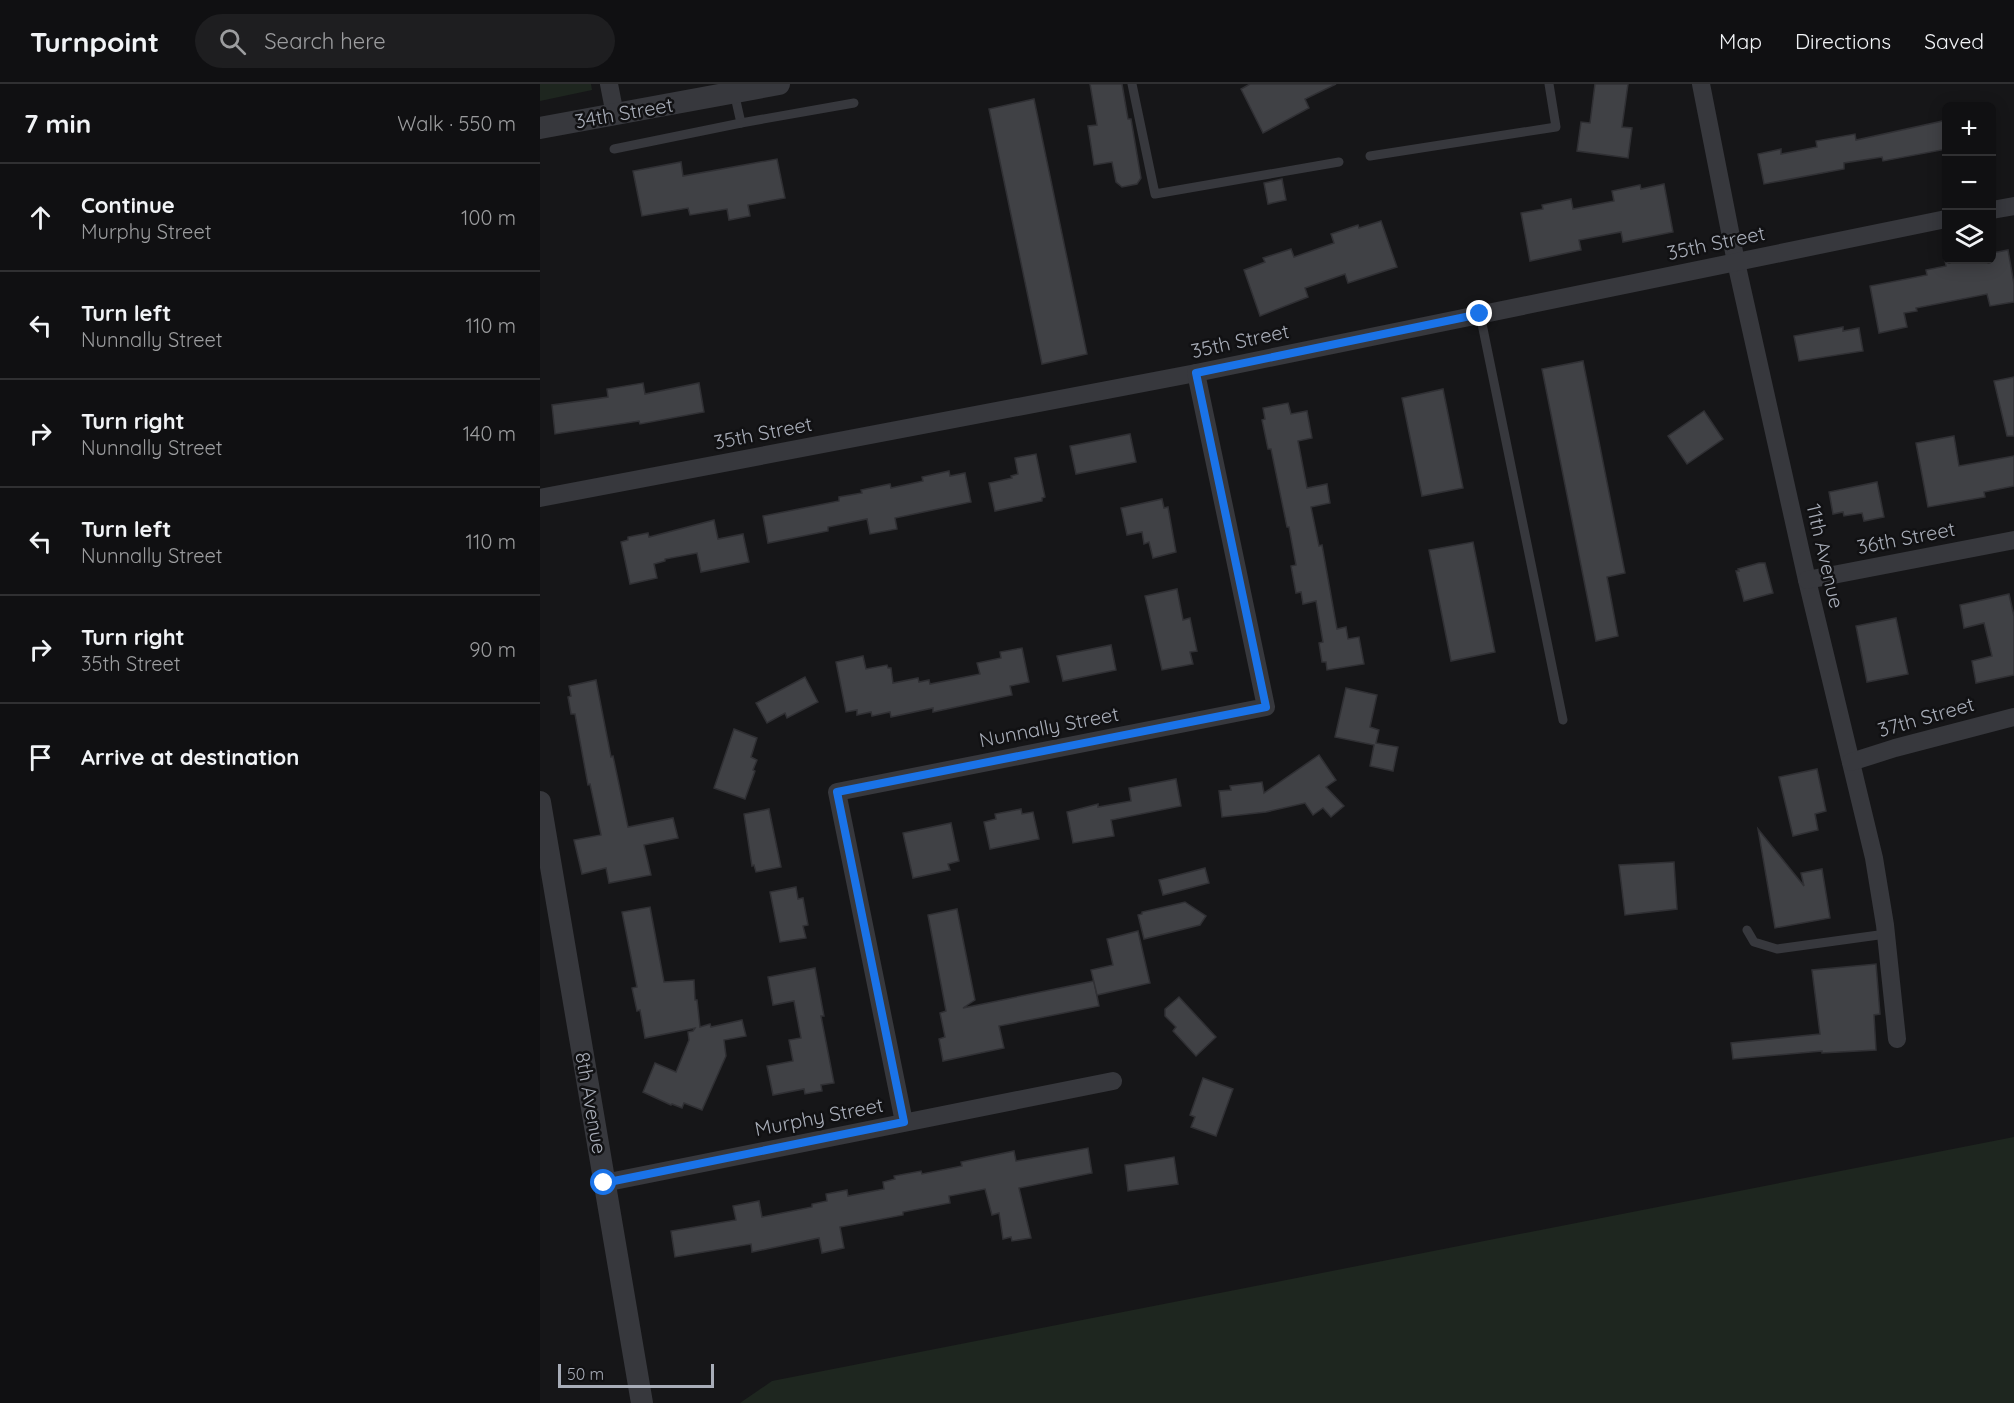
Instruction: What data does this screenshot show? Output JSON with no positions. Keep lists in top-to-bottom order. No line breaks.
{"streets":{"street":["34th Street","35th Street","36th Street","11th Avenue","37th Street","Nunnally Street","8th Avenue","Murphy Street"]},"crossings":[["35th Street","11th Avenue"],["35th Street","Nunnally Street"],["36th Street","11th Avenue"],["11th Avenue","37th Street"],["Nunnally Street","Murphy Street"],["8th Avenue","Murphy Street"]],"scale_bar":"50 m","page":{"header":"Turnpoint","search":"Search here","nav":["Map","Directions","Saved"],"heading":["7 min","Walk · 550 m"],"map_buttons":["+","−"],"list":[["Continue","Murphy Street","100 m"],["Turn left","Nunnally Street","110 m"],["Turn right","Nunnally Street","140 m"],["Turn left","Nunnally Street","110 m"],["Turn right","35th Street","90 m"],"Arrive at destination"],"scale":"50 m"}}
